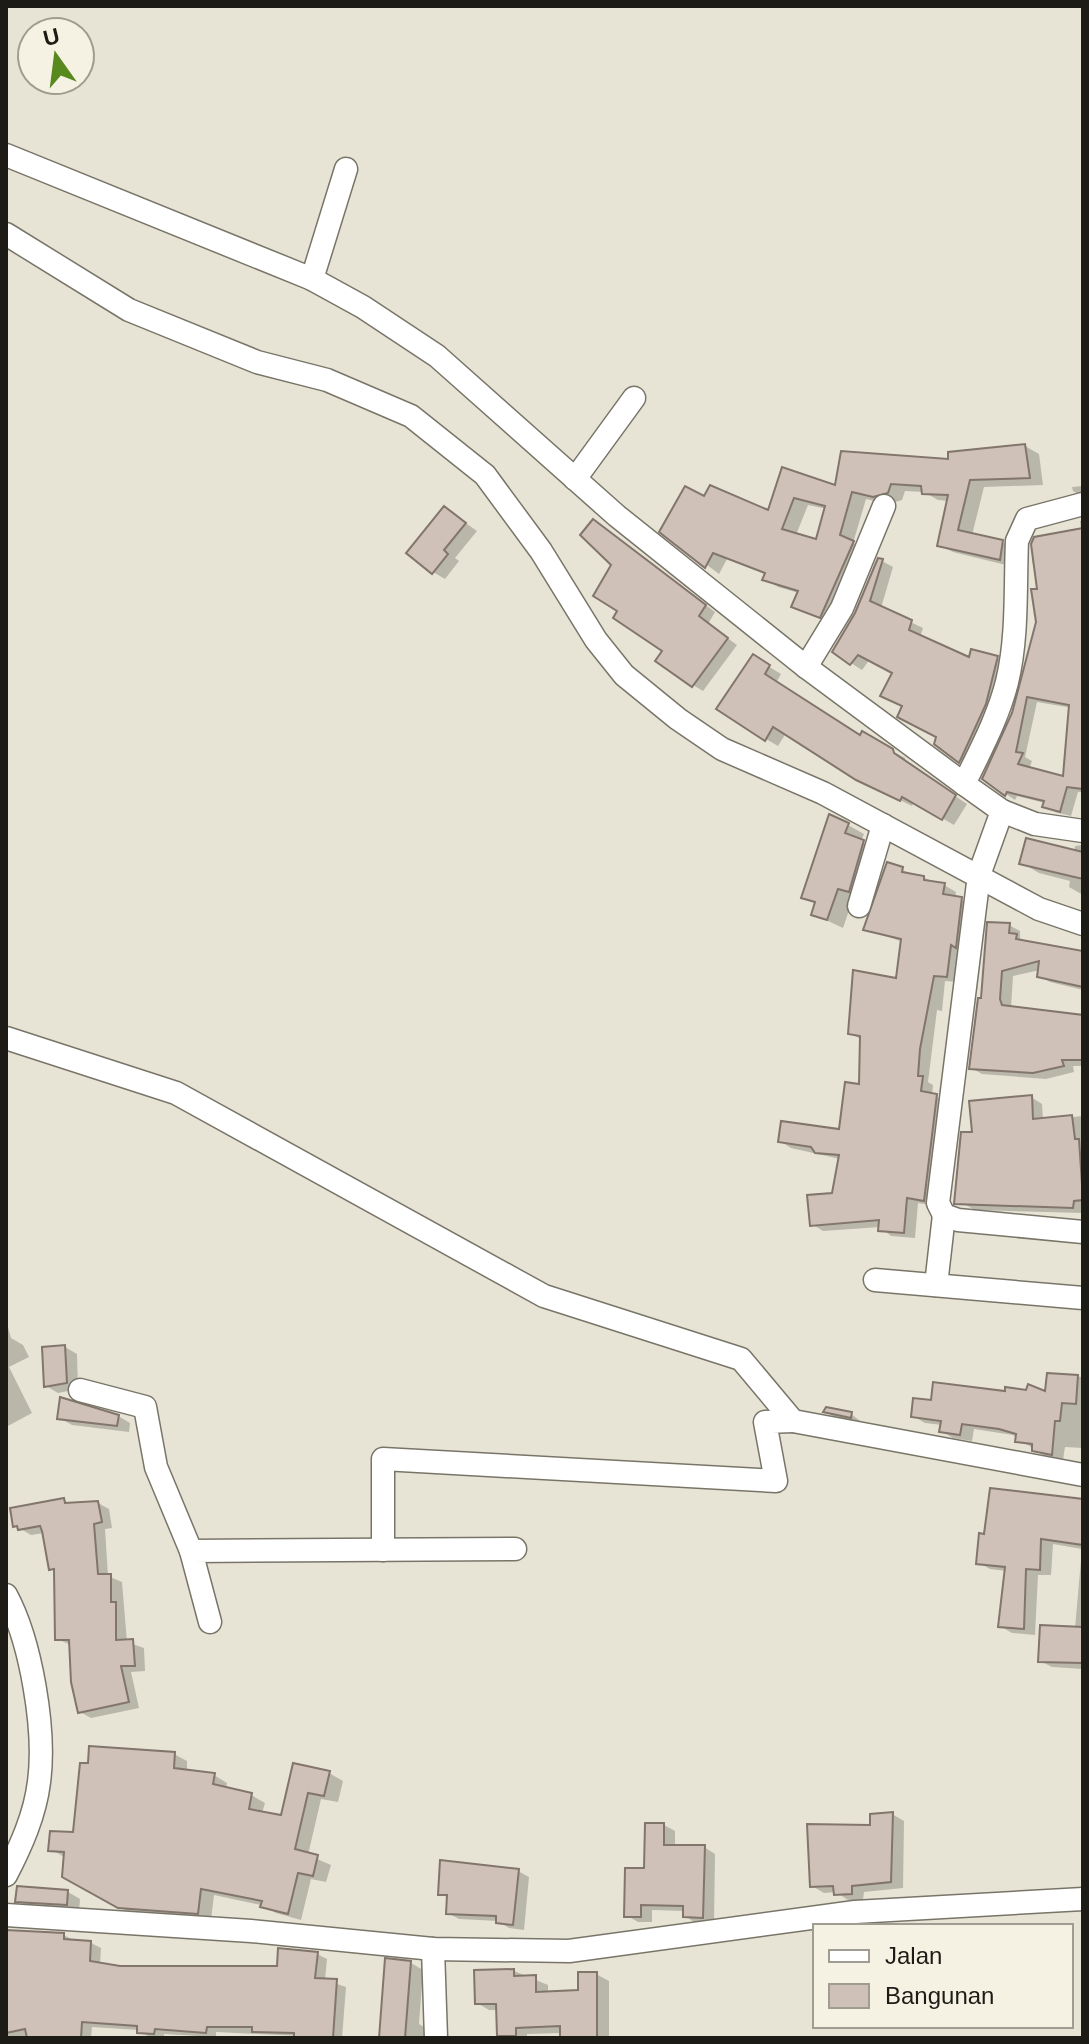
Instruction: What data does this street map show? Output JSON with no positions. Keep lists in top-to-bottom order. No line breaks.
{"legend":["Jalan","Bangunan"],"north":"top"}
